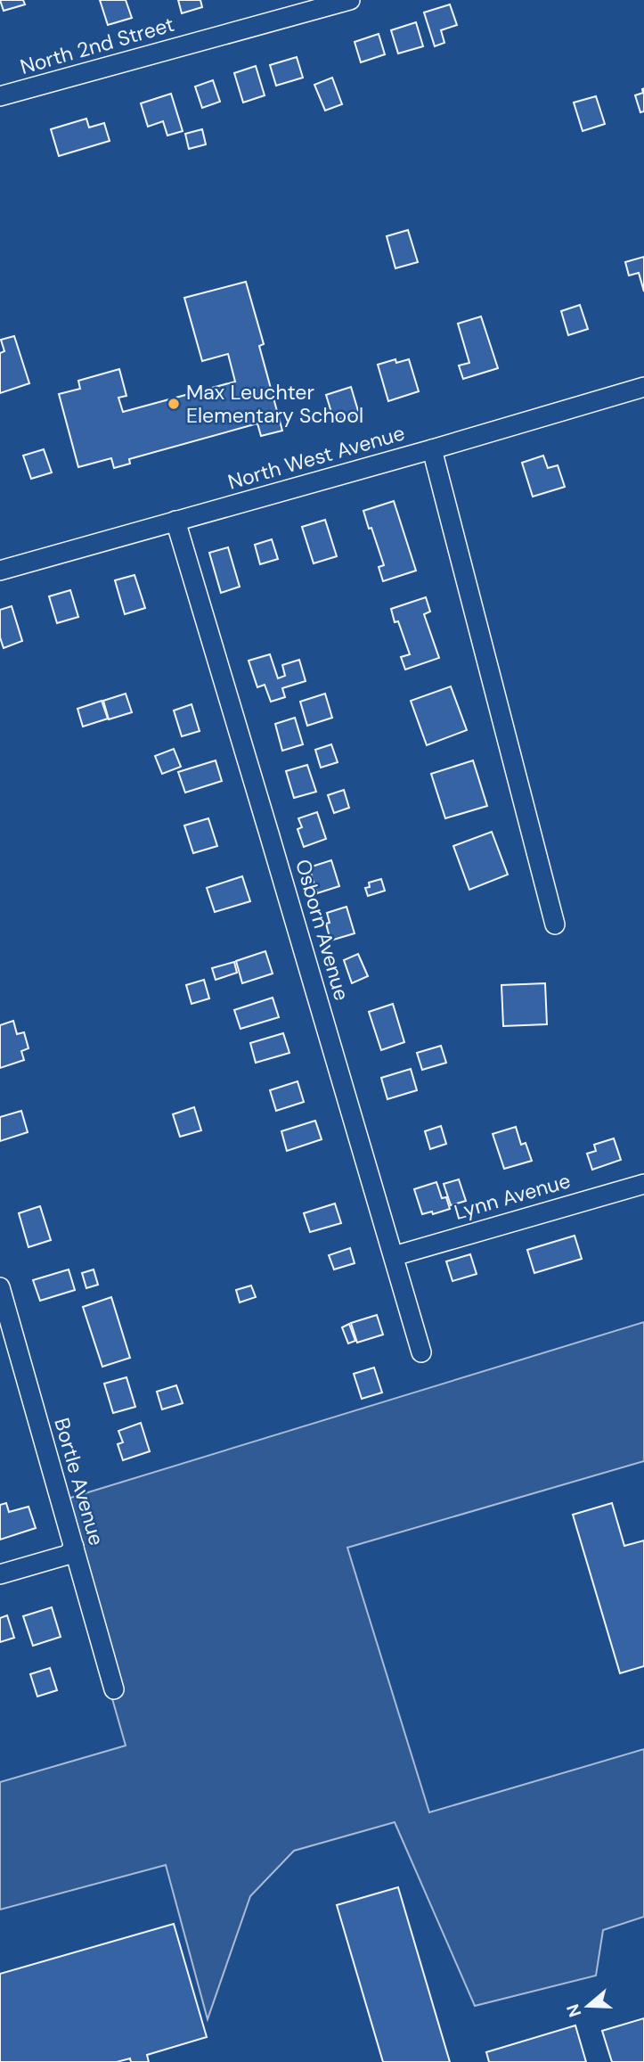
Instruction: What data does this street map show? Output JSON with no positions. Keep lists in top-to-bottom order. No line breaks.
{"streets":{"street":["North 2nd Street","North West Avenue","Osborn Avenue","Lynn Avenue","Bortle Avenue"]},"crossings":[["North West Avenue","Osborn Avenue"],["Osborn Avenue","Lynn Avenue"]],"places":["Max Leuchter Elementary School"],"north":"left"}
